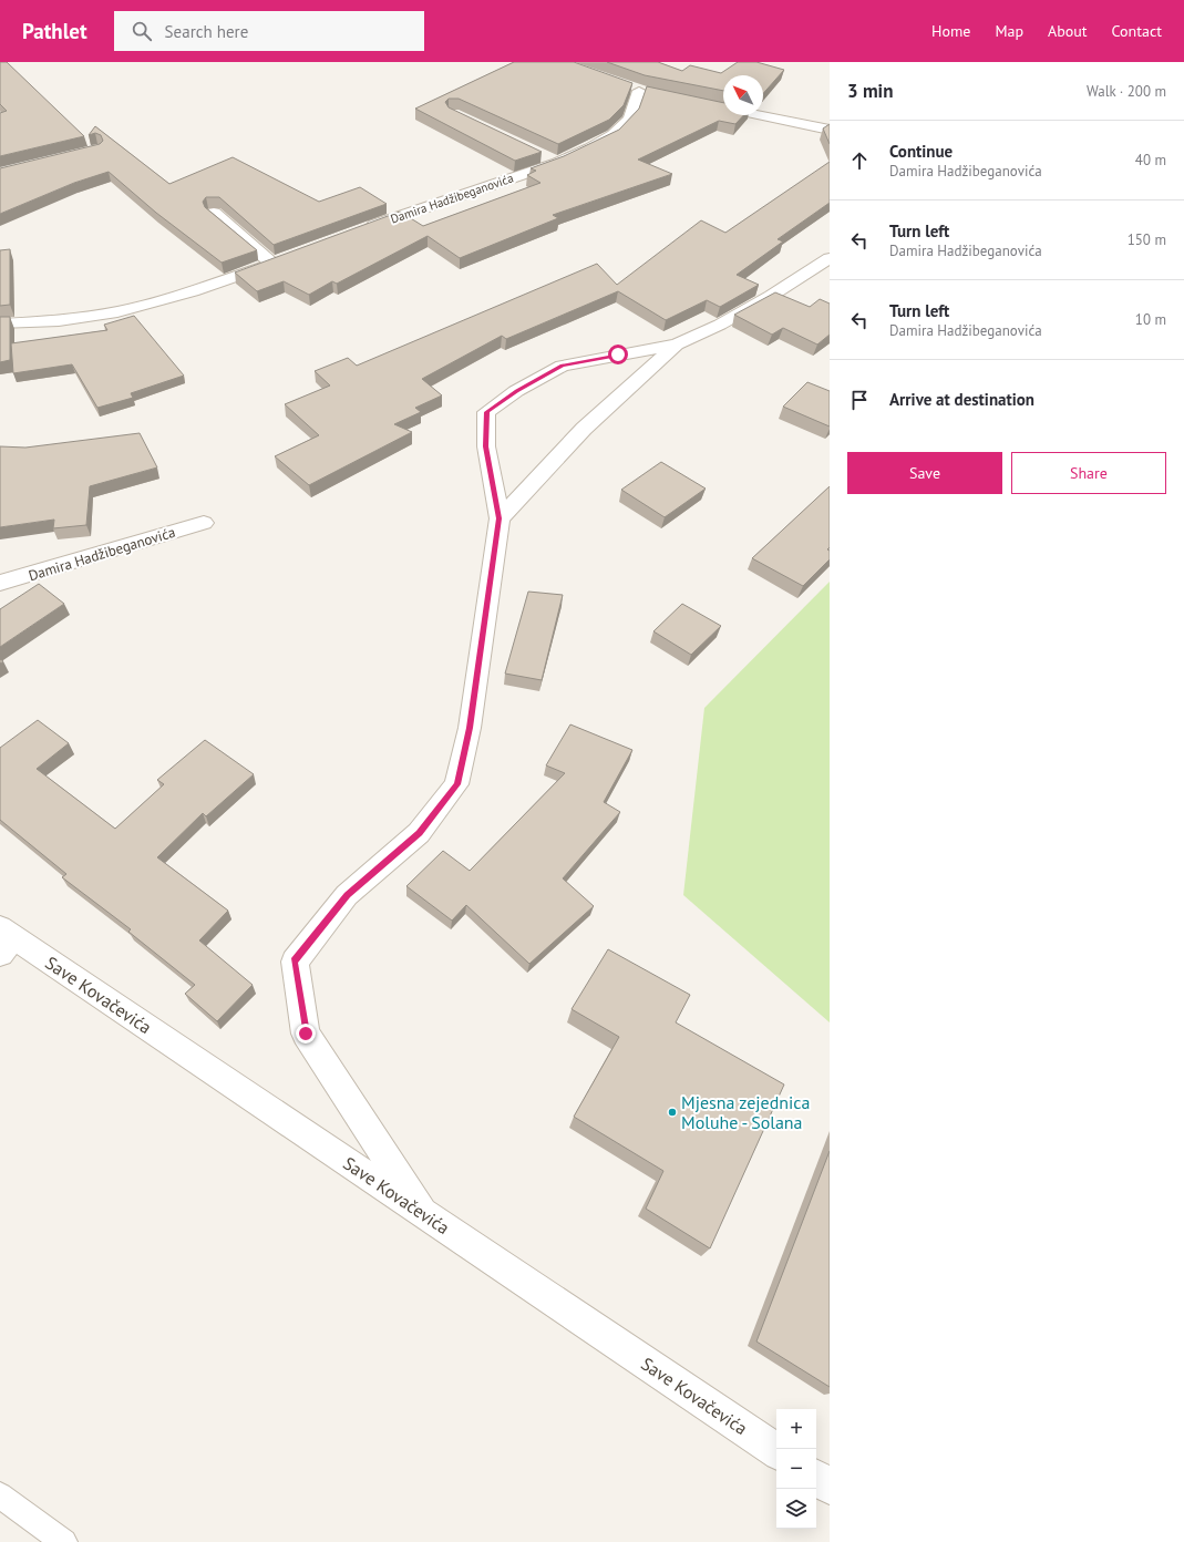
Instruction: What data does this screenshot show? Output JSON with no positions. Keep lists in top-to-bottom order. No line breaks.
{"streets":{"street":["Damira Hadžibeganovića","Save Kovačevića"]},"places":["Mjesna zejednica Moluhe - Solana"],"north":"top left","page":{"header":"Pathlet","search":"Search here","nav":["Home","Map","About","Contact"],"heading":["3 min","Walk · 200 m"],"list":[["Continue","Damira Hadžibeganovića","40 m"],["Turn left","Damira Hadžibeganovića","150 m"],["Turn left","Damira Hadžibeganovića","10 m"],"Arrive at destination"],"buttons":["Save","Share"],"map_buttons":["+","−"]}}
